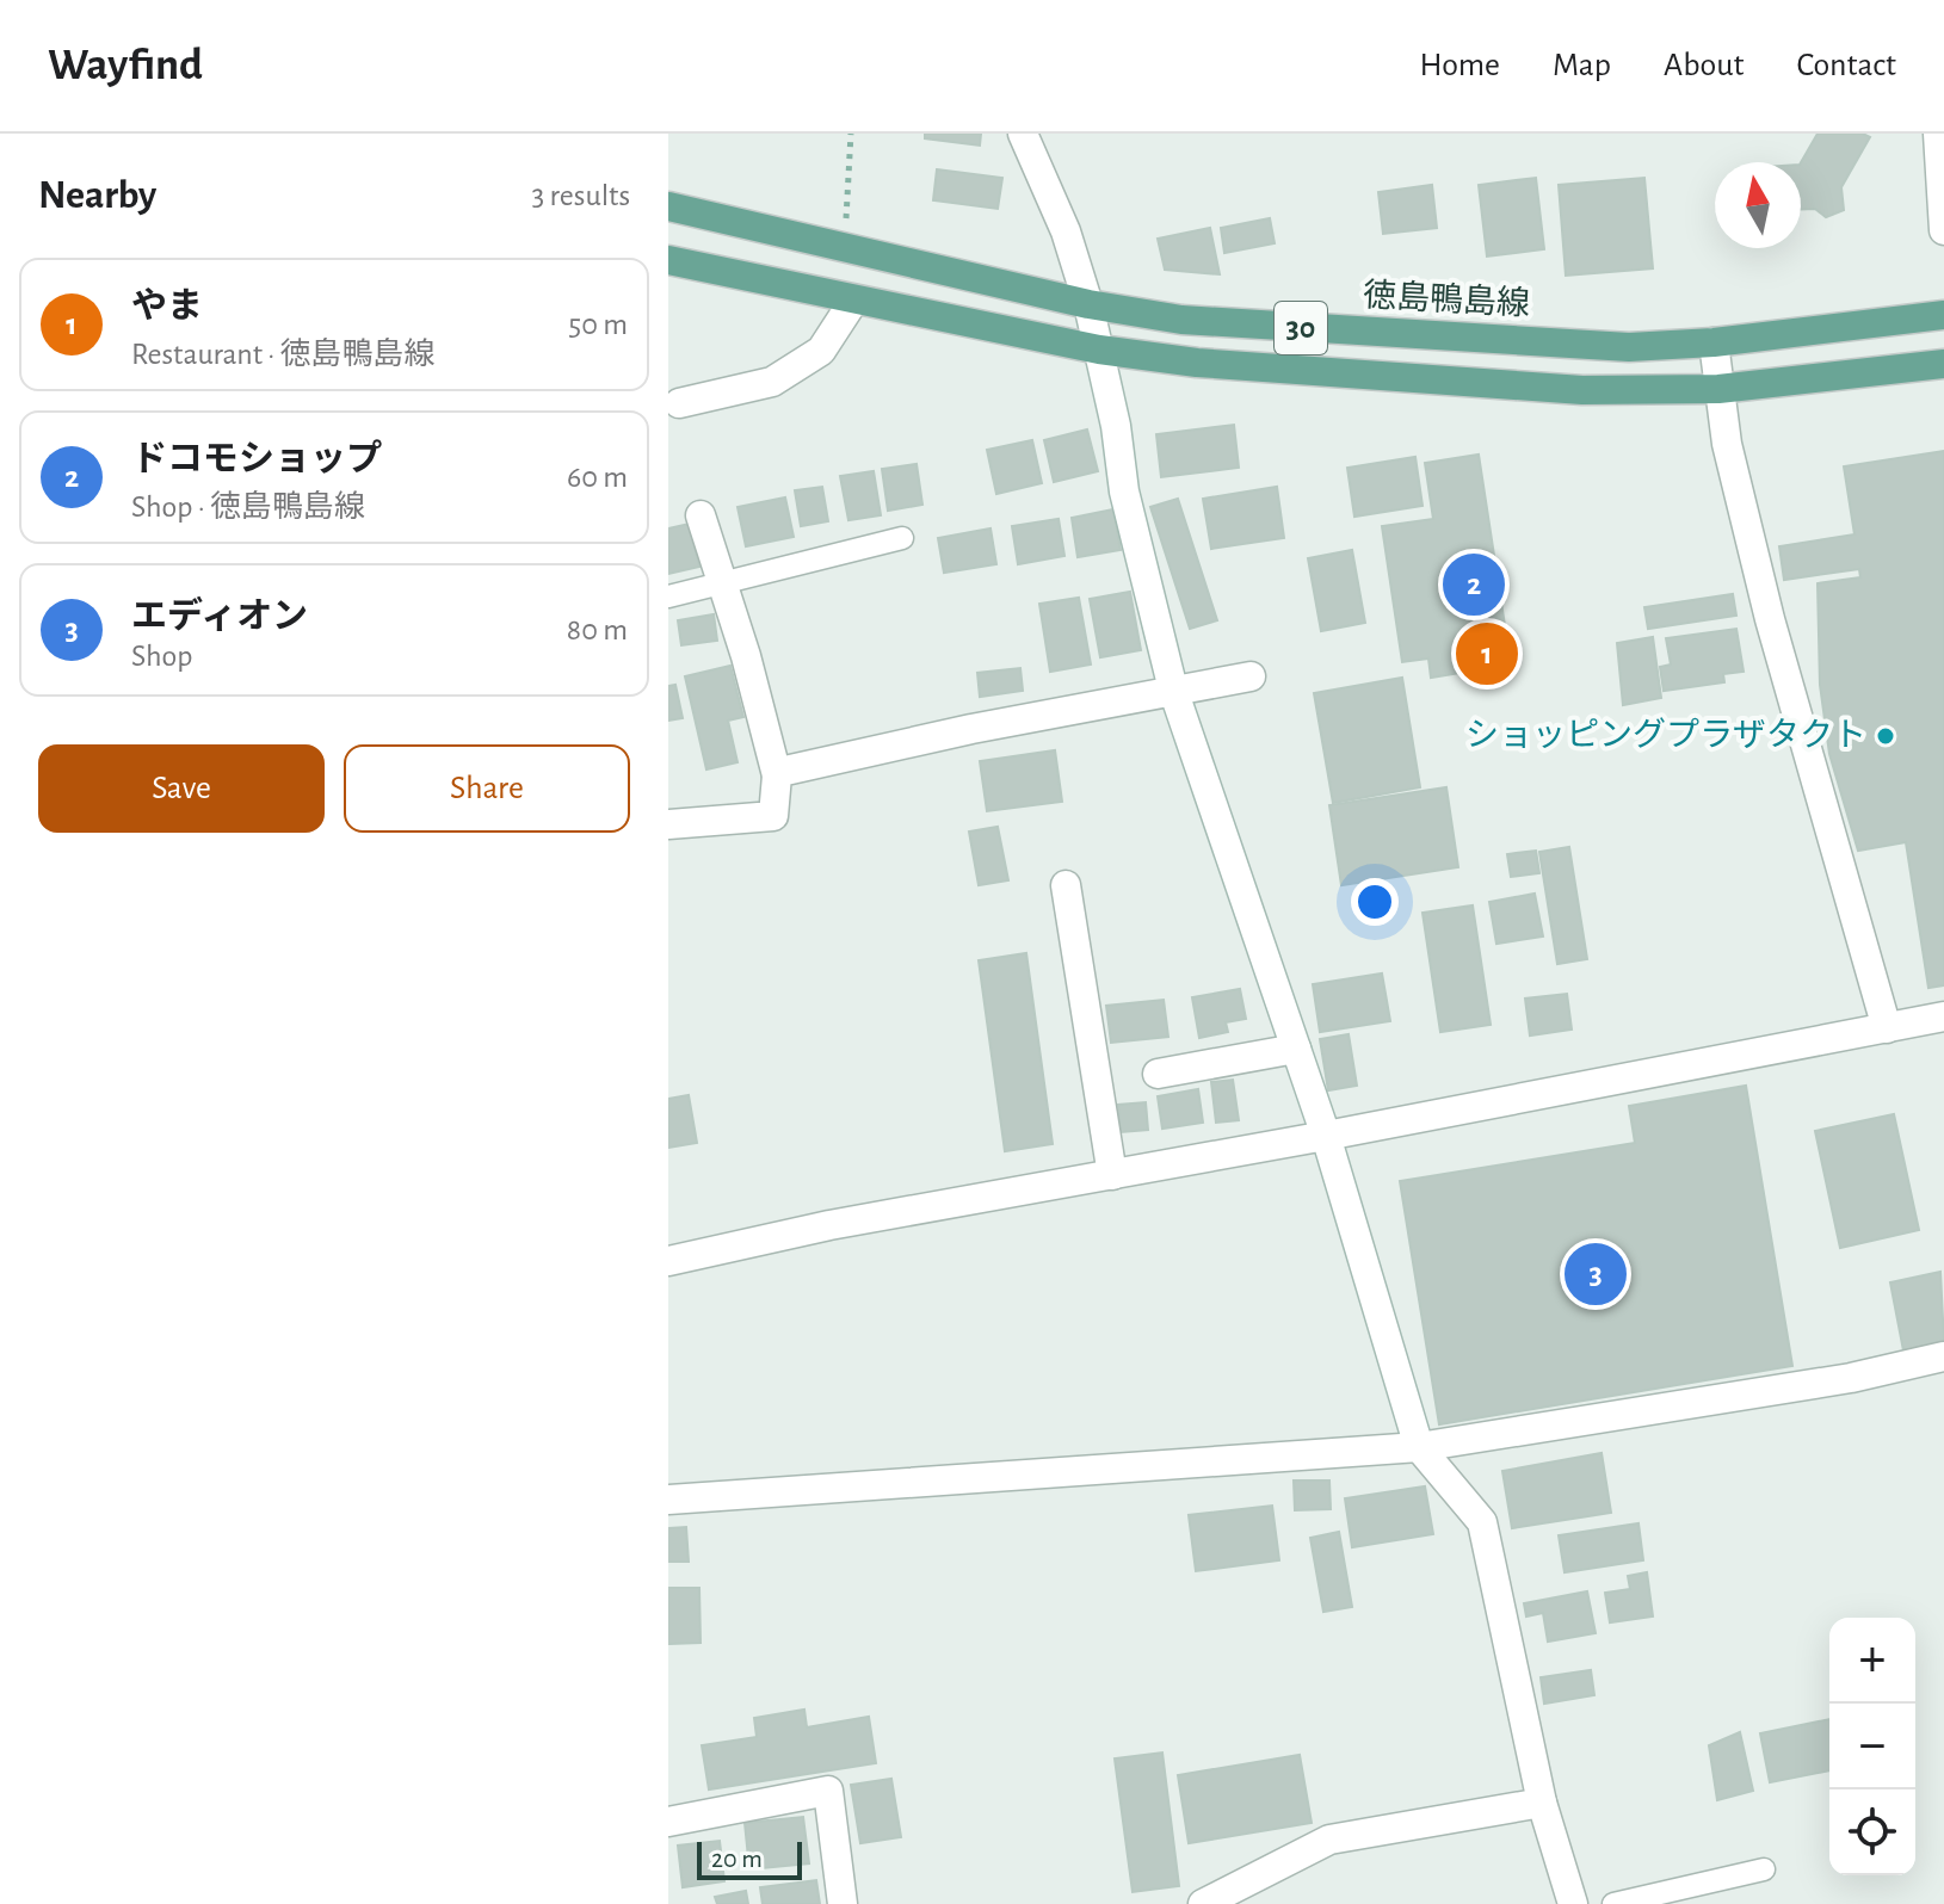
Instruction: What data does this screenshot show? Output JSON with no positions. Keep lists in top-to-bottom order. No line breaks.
{"streets":{"main road":["徳島鴨島線","30"]},"places":["ショッピングプラザタクト"],"scale_bar":"20 m","north":"top","page":{"header":"Wayfind","nav":["Home","Map","About","Contact"],"heading":["Nearby","3 results"],"list":[{"mark":"1","name":"やま","note":"Restaurant · 徳島鴨島線","value":"50 m"},{"mark":"2","name":"ドコモショップ","note":"Shop · 徳島鴨島線","value":"60 m"},{"mark":"3","name":"エディオン","note":"Shop","value":"80 m"}],"pins":["2","1","3"],"buttons":["Save","Share"],"map_buttons":["+","−"],"scale":"20 m"}}
